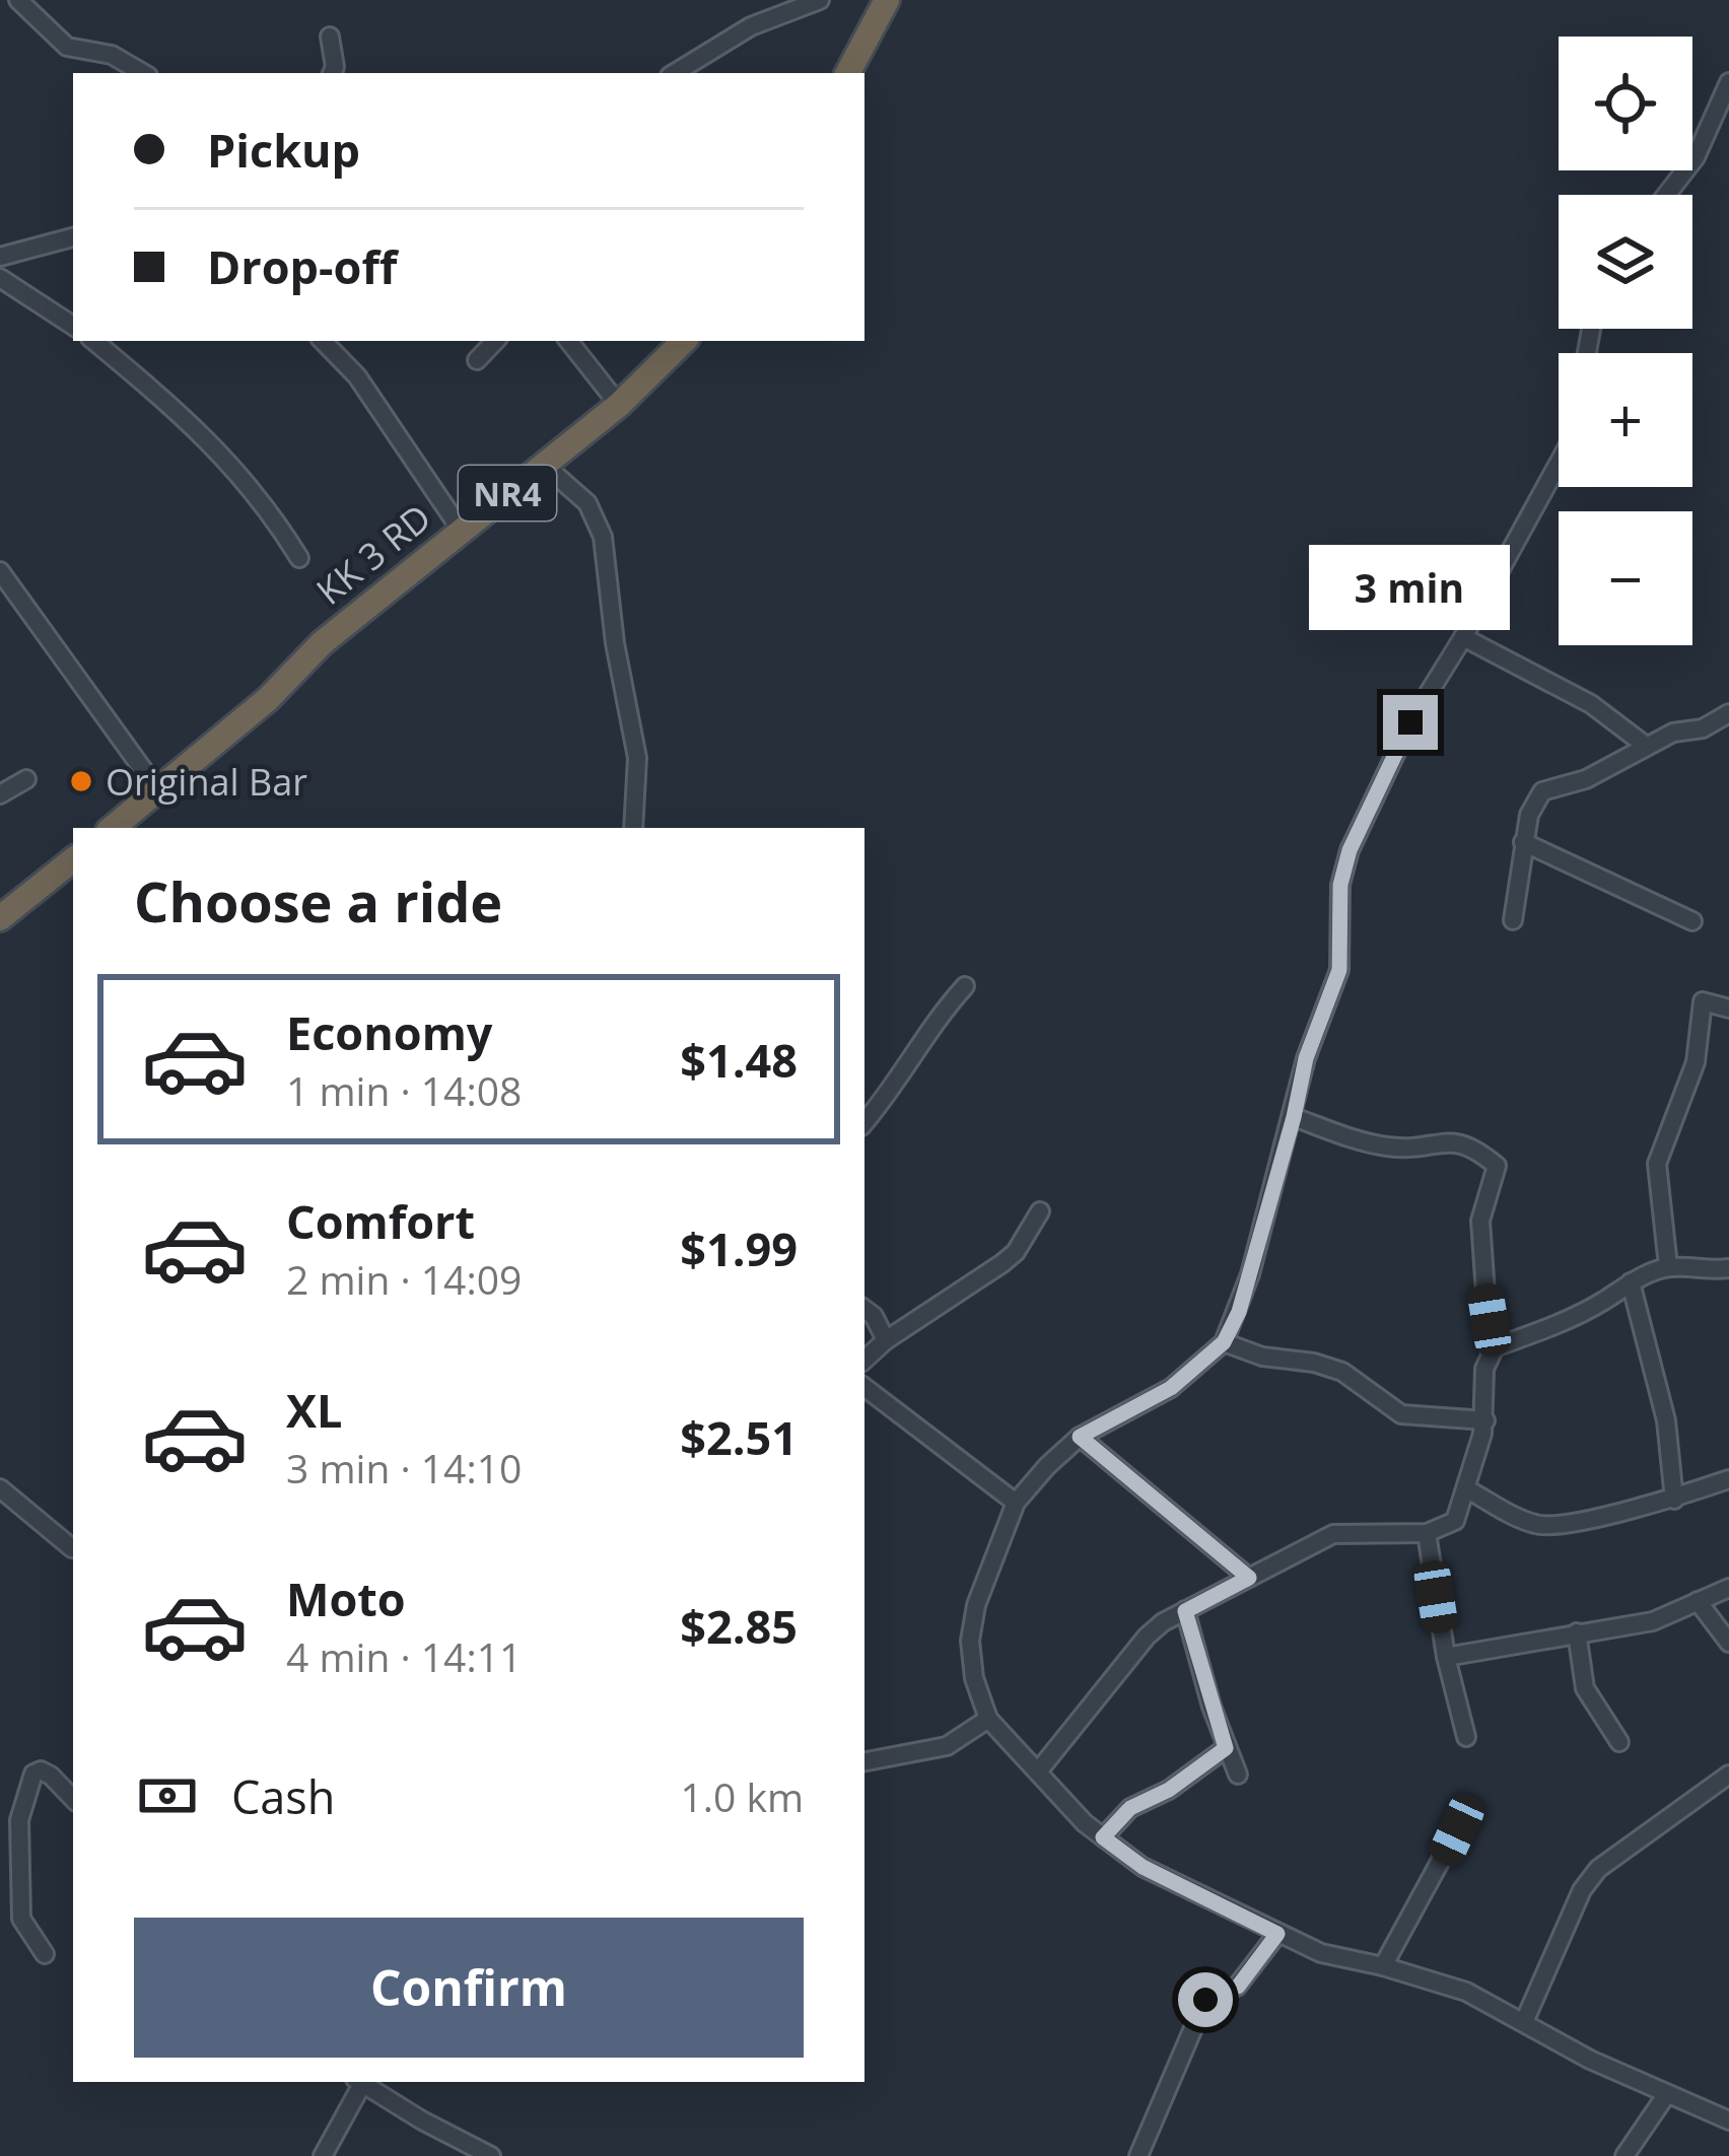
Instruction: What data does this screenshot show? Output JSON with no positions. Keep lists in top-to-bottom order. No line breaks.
{"streets":{"highway":["NR4","KK 3 RD"]},"places":["Original Bar"],"page":{"map_buttons":["+","−"],"banner":["Pickup","Drop-off"],"bubble":"3 min","heading":"Choose a ride","list":[{"name":"Economy","note":"1 min · 14:08","value":"$1.48"},{"name":"Comfort","note":"2 min · 14:09","value":"$1.99"},{"name":"XL","note":"3 min · 14:10","value":"$2.51"},{"name":"Moto","note":"4 min · 14:11","value":"$2.85"}],"pay":["Cash","1.0 km"],"buttons":"Confirm"}}
